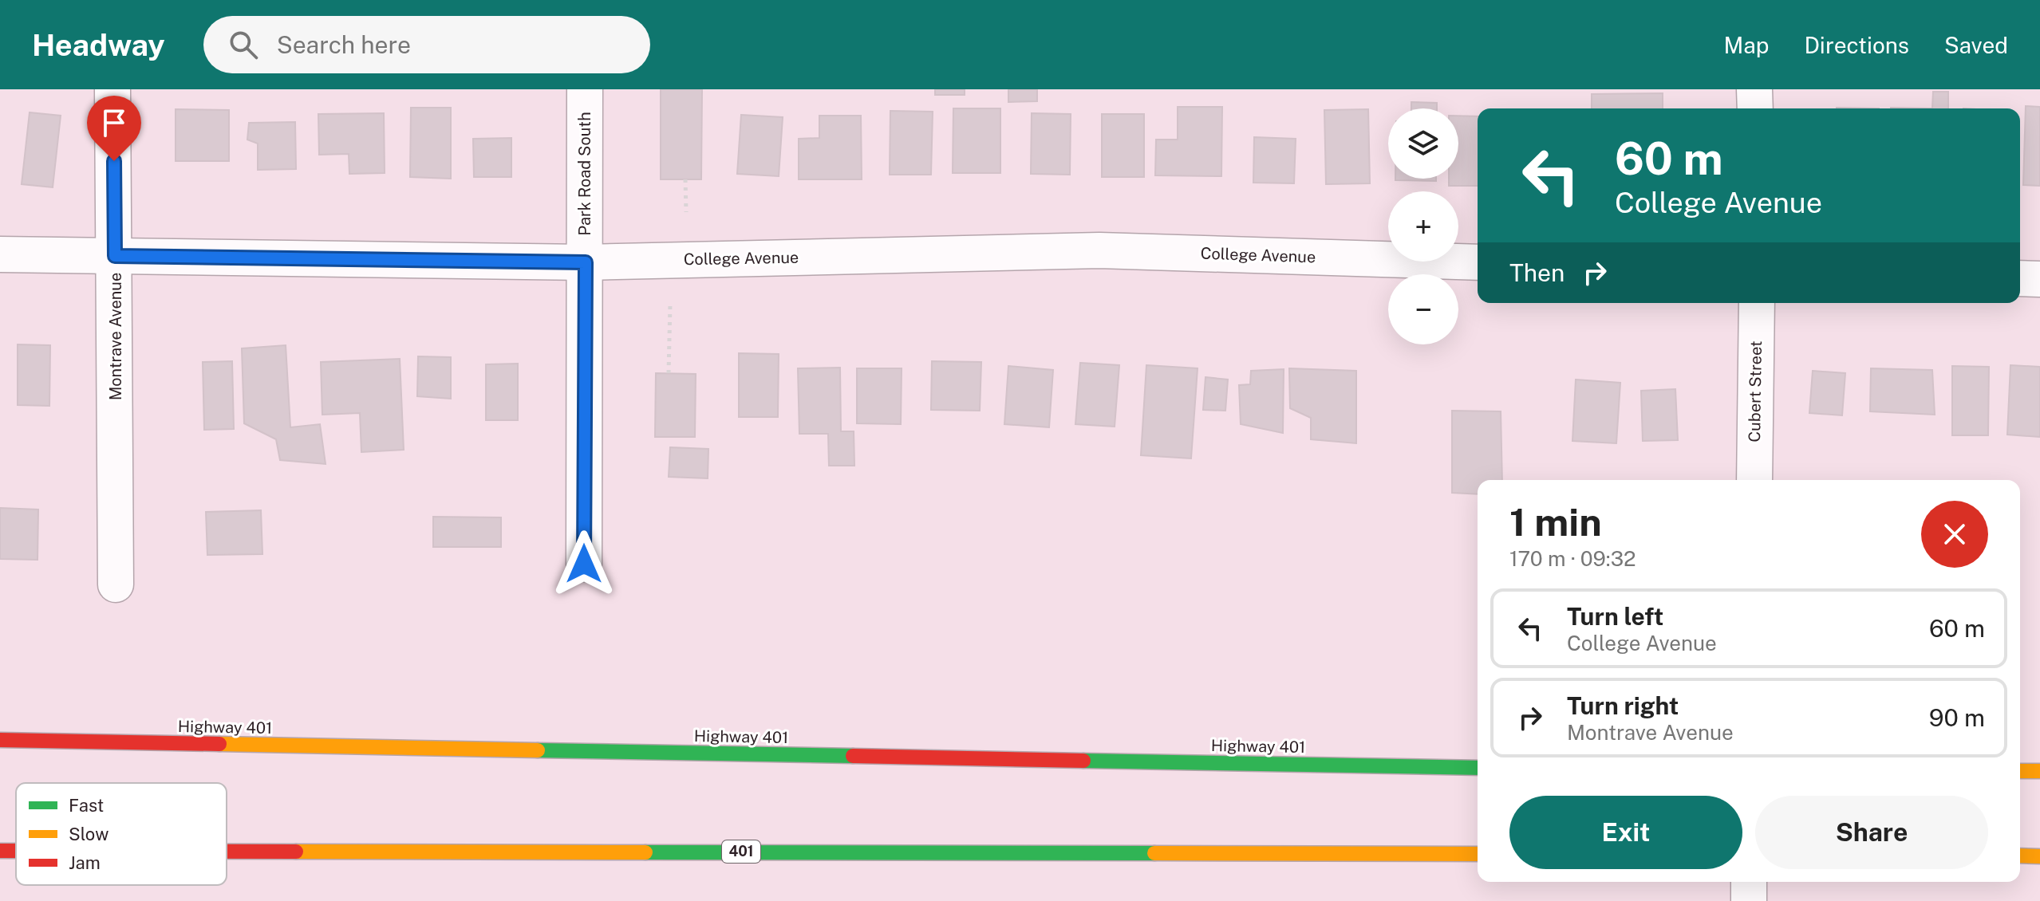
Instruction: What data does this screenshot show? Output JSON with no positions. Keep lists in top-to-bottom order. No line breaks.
{"streets":{"highway":["Highway 401","401"],"street":["Park Road South","College Avenue","Montrave Avenue","Cubert Street"]},"crossings":[["Park Road South","College Avenue"],["College Avenue","Montrave Avenue"]],"legend":["Fast","Slow","Jam"],"page":{"header":"Headway","search":"Search here","nav":["Map","Directions","Saved"],"map_buttons":["+","−"],"turn":["60 m","College Avenue"],"then":"Then","heading":["1 min","170 m · 09:32"],"list":[{"name":"Turn left","note":"College Avenue","value":"60 m"},{"name":"Turn right","note":"Montrave Avenue","value":"90 m"}],"buttons":["Exit","Share"]}}
